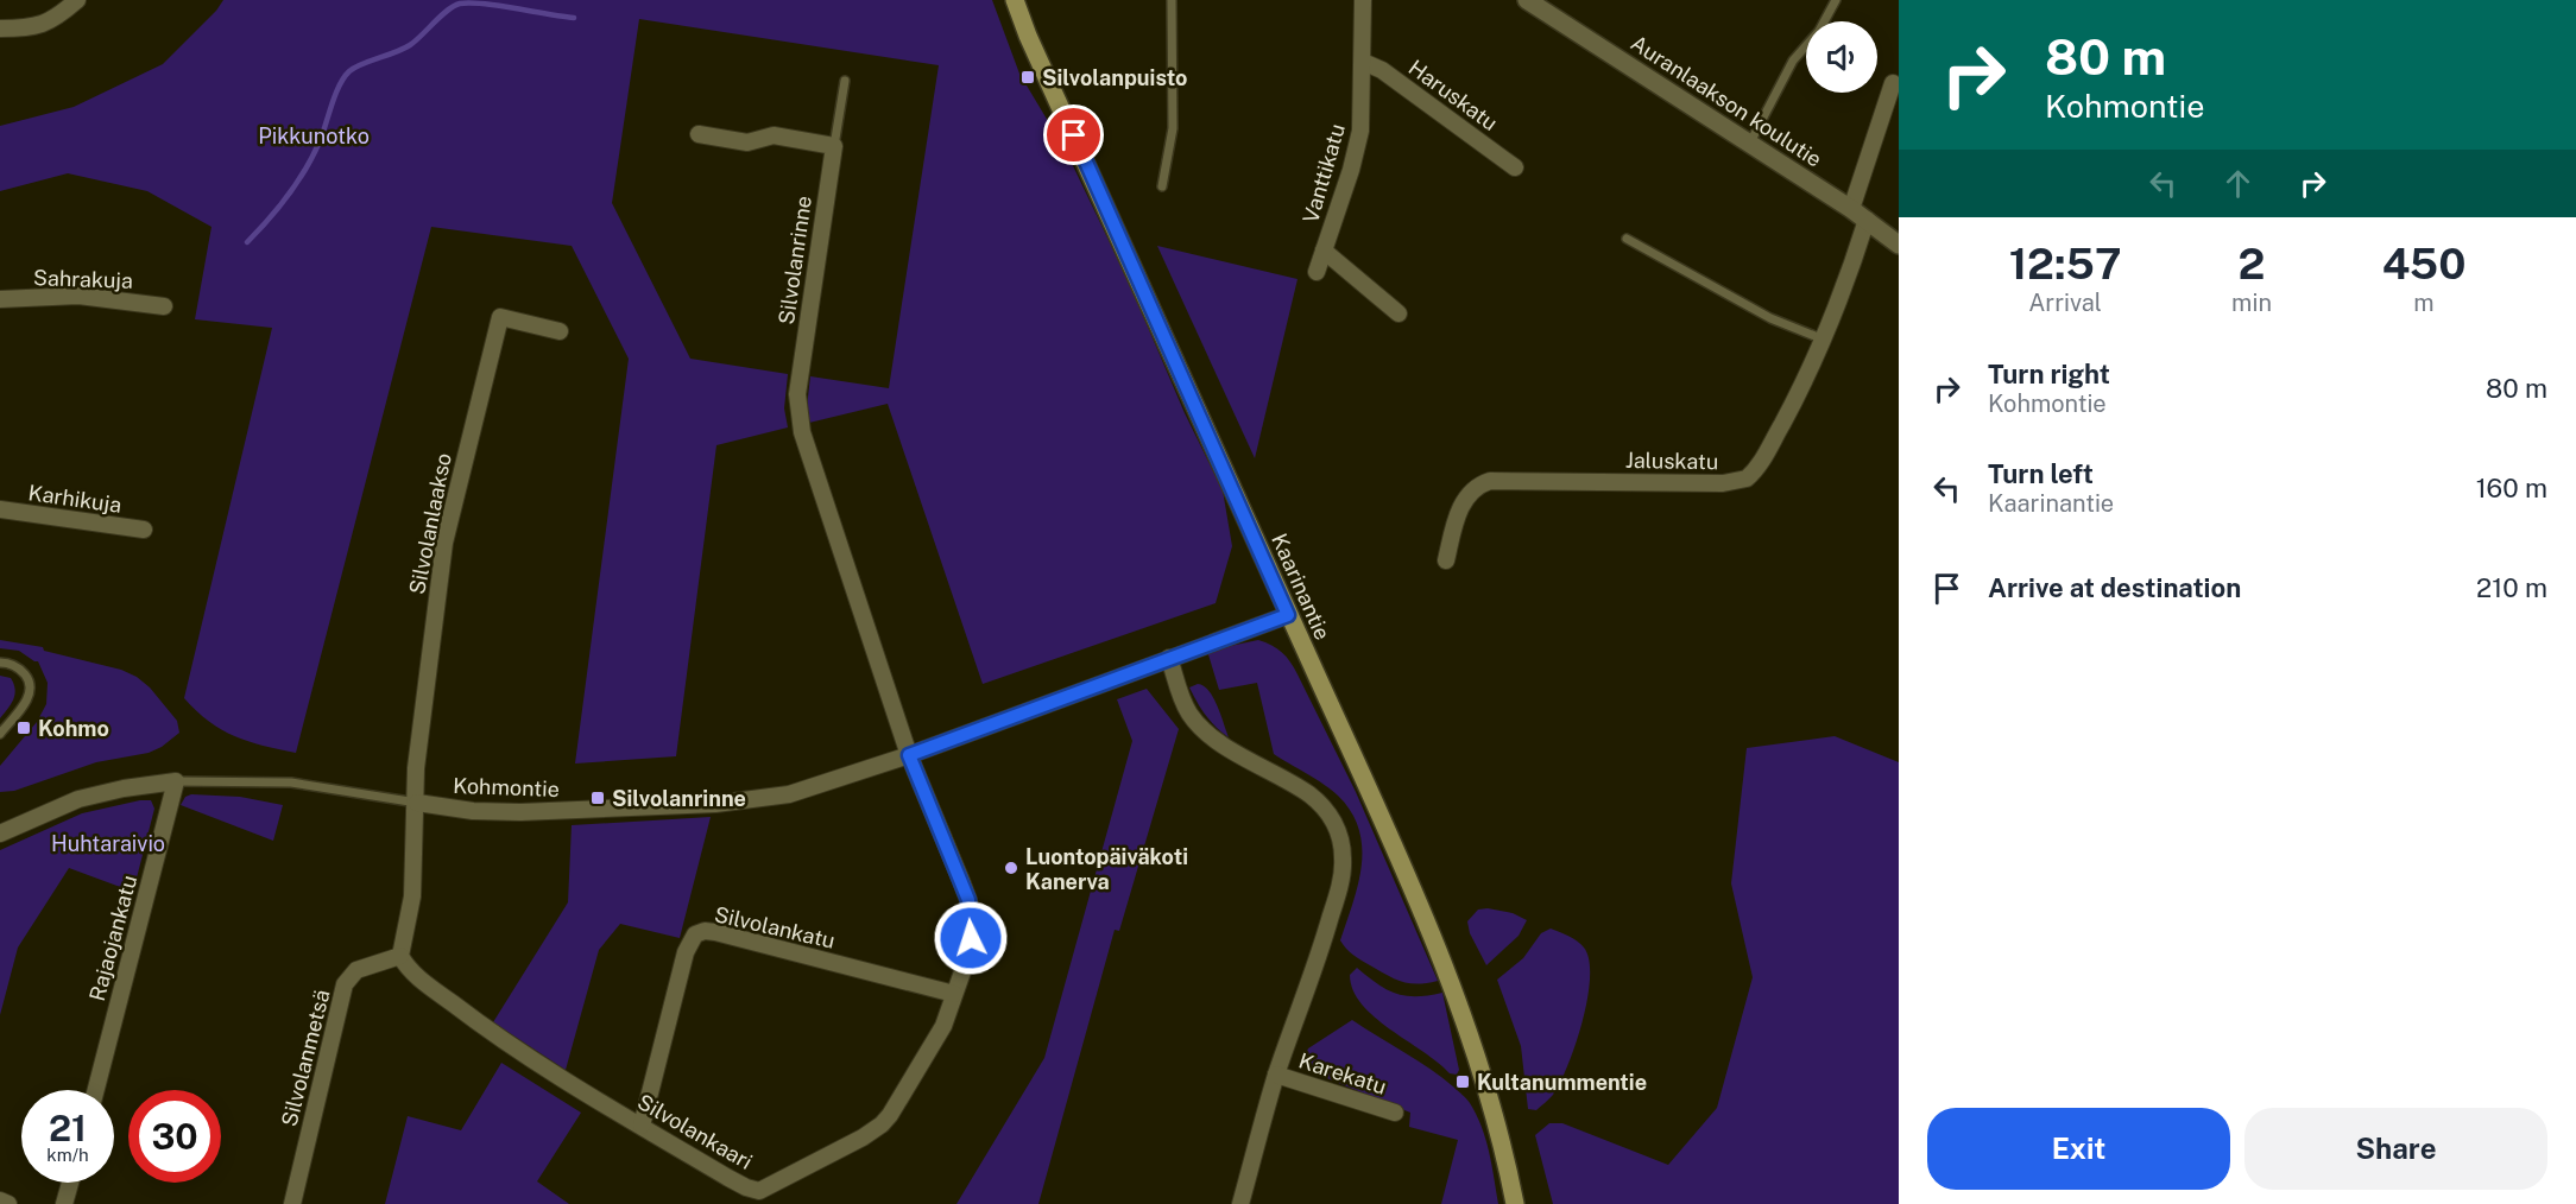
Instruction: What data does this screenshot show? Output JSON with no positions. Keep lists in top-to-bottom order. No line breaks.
{"streets":{"main road":["Kaarinantie"],"street":["Haruskatu","Auranlaakson koulutie","Vanttikatu","Silvolanrinne","Sahrakuja","Jaluskatu","Karhikuja","Silvolanlaakso","Kohmontie","Silvolankatu","Rajaojankatu","Silvolanmetsä","Karekatu","Silvolankaari"]},"crossings":[["Haruskatu","Vanttikatu"],["Auranlaakson koulutie","Jaluskatu"],["Silvolanrinne","Kohmontie"],["Silvolanrinne","Silvolankaari"],["Silvolanlaakso","Kohmontie"],["Kaarinantie","Kohmontie"],["Kohmontie","Rajaojankatu"],["Kohmontie","Silvolankaari"],["Silvolankatu","Silvolankaari"],["Silvolanmetsä","Silvolankaari"]],"parks":["Pikkunotko","Huhtaraivio"],"places":{"transit":["Silvolanpuisto","Kohmo","Silvolanrinne","Kultanummentie"],"other":["Luontopäiväkoti Kanerva"]},"page":{"turn":["80 m","Kohmontie"],"eta":["12:57","Arrival","2","min","450","m"],"list":[{"name":"Turn right","note":"Kohmontie","value":"80 m"},{"name":"Turn left","note":"Kaarinantie","value":"160 m"},{"name":"Arrive at destination","value":"210 m"}],"speed":"21 km/h","limit":"30","buttons":["Exit","Share"]}}
